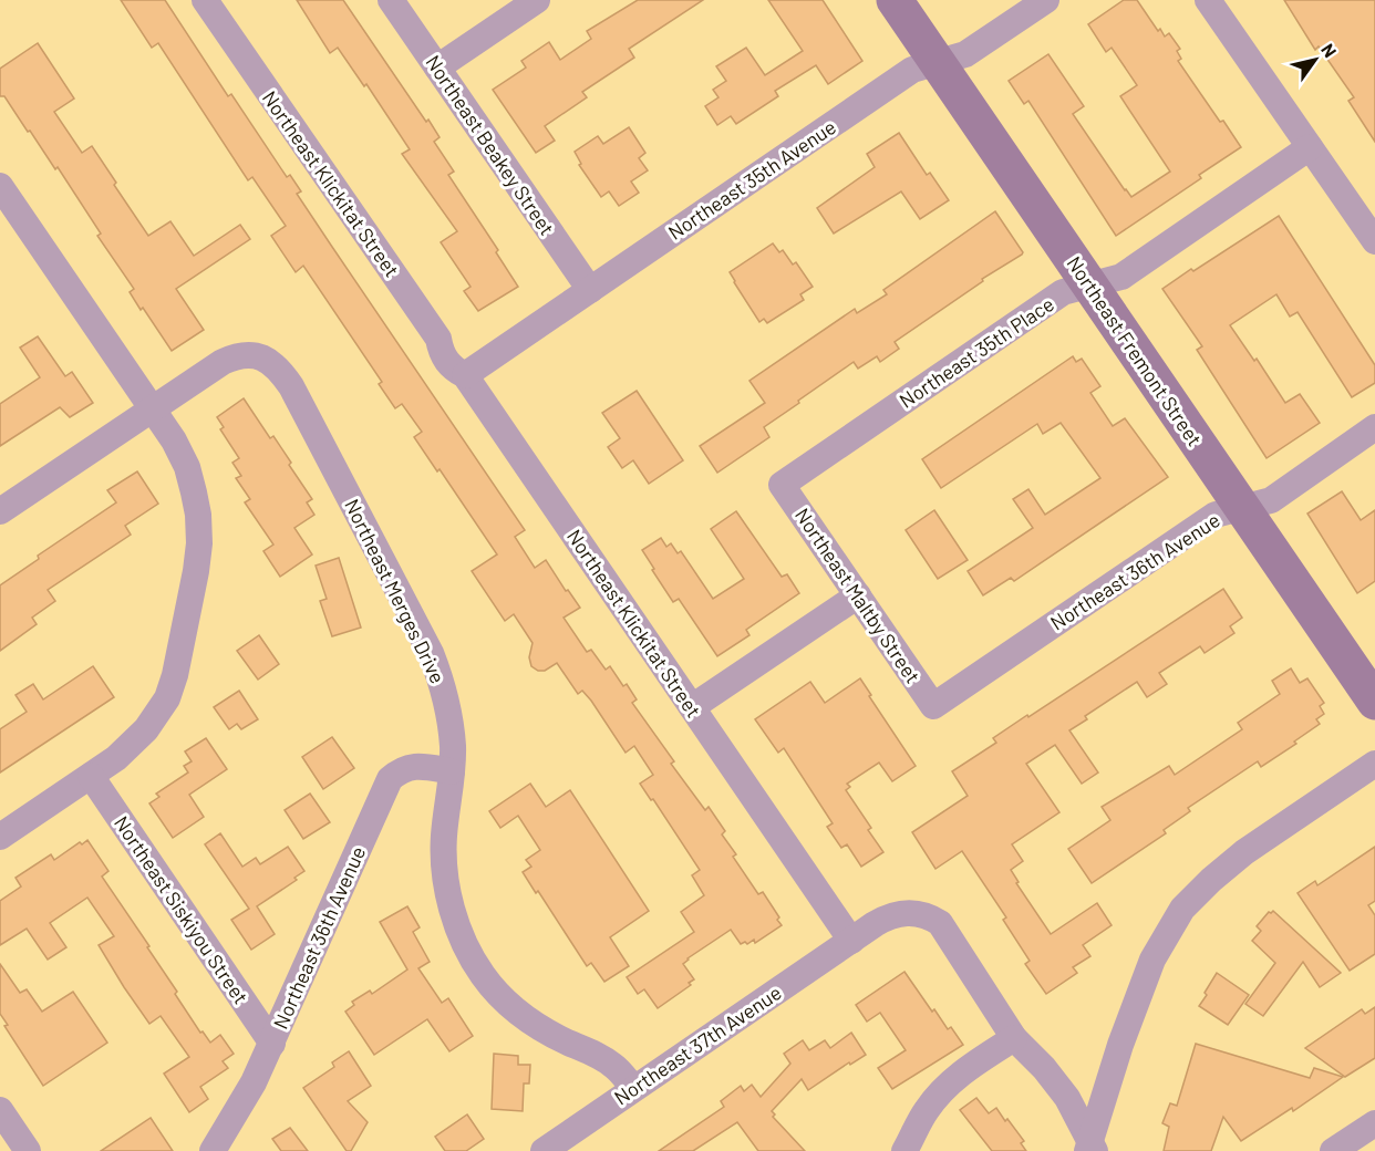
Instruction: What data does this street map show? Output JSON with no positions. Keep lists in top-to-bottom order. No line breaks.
{"streets":{"main road":["Northeast Fremont Street"],"street":["Northeast Beakey Street","Northeast 35th Avenue","Northeast Klickitat Street","Northeast 35th Place","Northeast 36th Avenue","Northeast Merges Drive","Northeast Maltby Street","Northeast Siskiyou Street","Northeast 37th Avenue"]},"crossings":[["Northeast Beakey Street","Northeast 35th Avenue"],["Northeast 35th Avenue","Northeast Klickitat Street"],["Northeast 35th Avenue","Northeast Fremont Street"],["Northeast Klickitat Street","Northeast 37th Avenue"],["Northeast Fremont Street","Northeast 35th Place"],["Northeast Fremont Street","Northeast 36th Avenue"],["Northeast 35th Place","Northeast Maltby Street"],["Northeast 36th Avenue","Northeast Merges Drive"],["Northeast 36th Avenue","Northeast Maltby Street"],["Northeast 36th Avenue","Northeast Siskiyou Street"],["Northeast Merges Drive","Northeast 37th Avenue"]],"north":"top right"}
